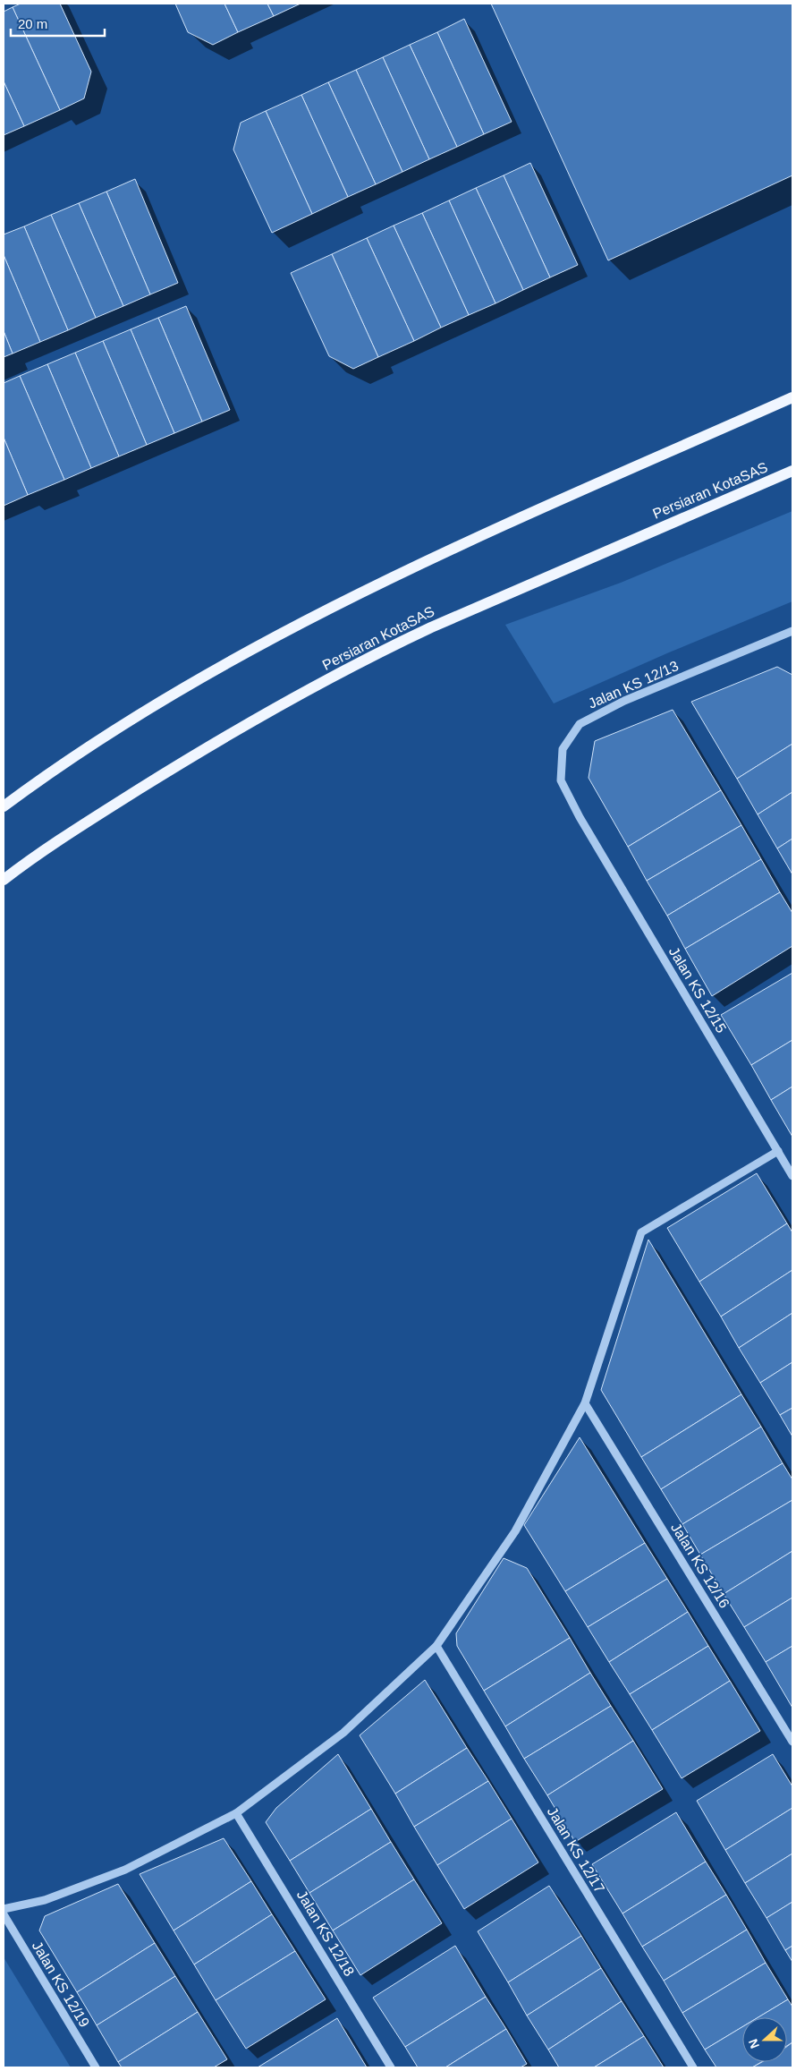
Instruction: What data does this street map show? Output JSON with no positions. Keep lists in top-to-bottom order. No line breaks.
{"streets":{"main road":["Persiaran KotaSAS"],"street":["Jalan KS 12/13","Jalan KS 12/15","Jalan KS 12/16","Jalan KS 12/17","Jalan KS 12/18","Jalan KS 12/19"]},"crossings":[["Jalan KS 12/13","Jalan KS 12/15"]],"scale_bar":"20 m","north":"left"}
